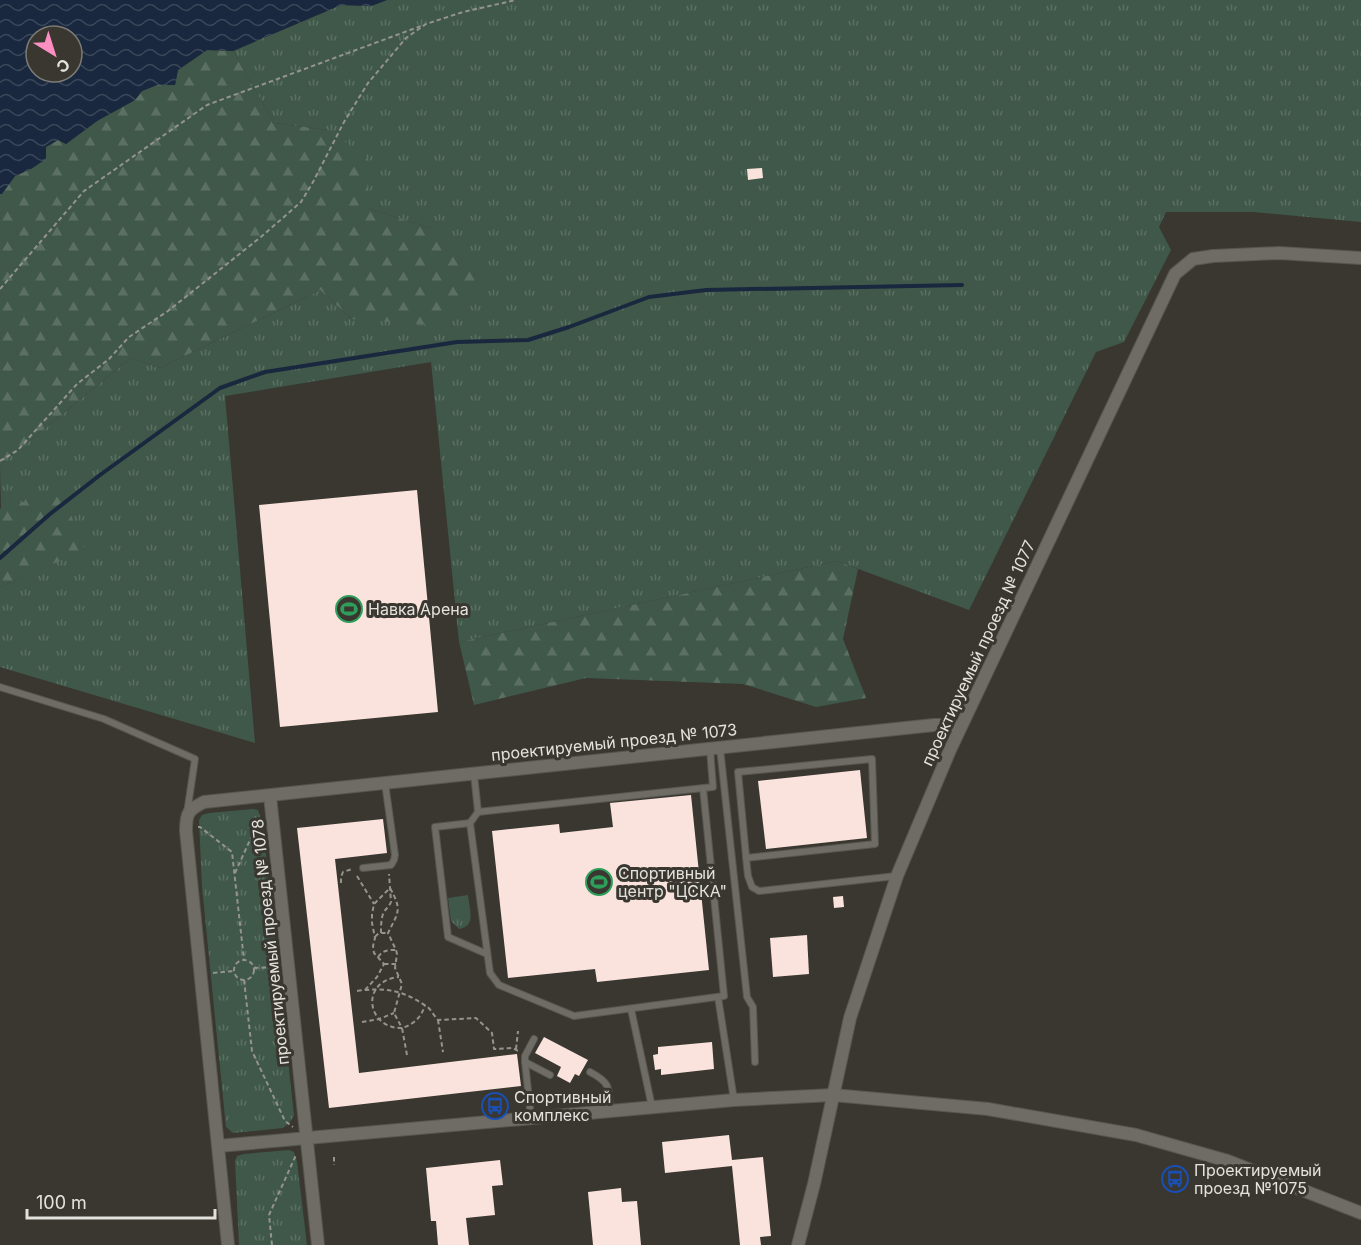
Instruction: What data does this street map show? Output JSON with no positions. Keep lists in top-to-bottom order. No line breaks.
{"streets":{"street":["проектируемый проезд № 1077","проектируемый проезд № 1073","проектируемый проезд № 1078"]},"crossings":[["проектируемый проезд № 1077","проектируемый проезд № 1073"],["проектируемый проезд № 1073","проектируемый проезд № 1078"]],"places":{"sports":["Навка Арена","Спортивный центр \"ЦСКА\""],"bus stop":["Спортивный комплекс","Проектируемый проезд №1075"]},"scale_bar":"100 m","north":"bottom right"}
